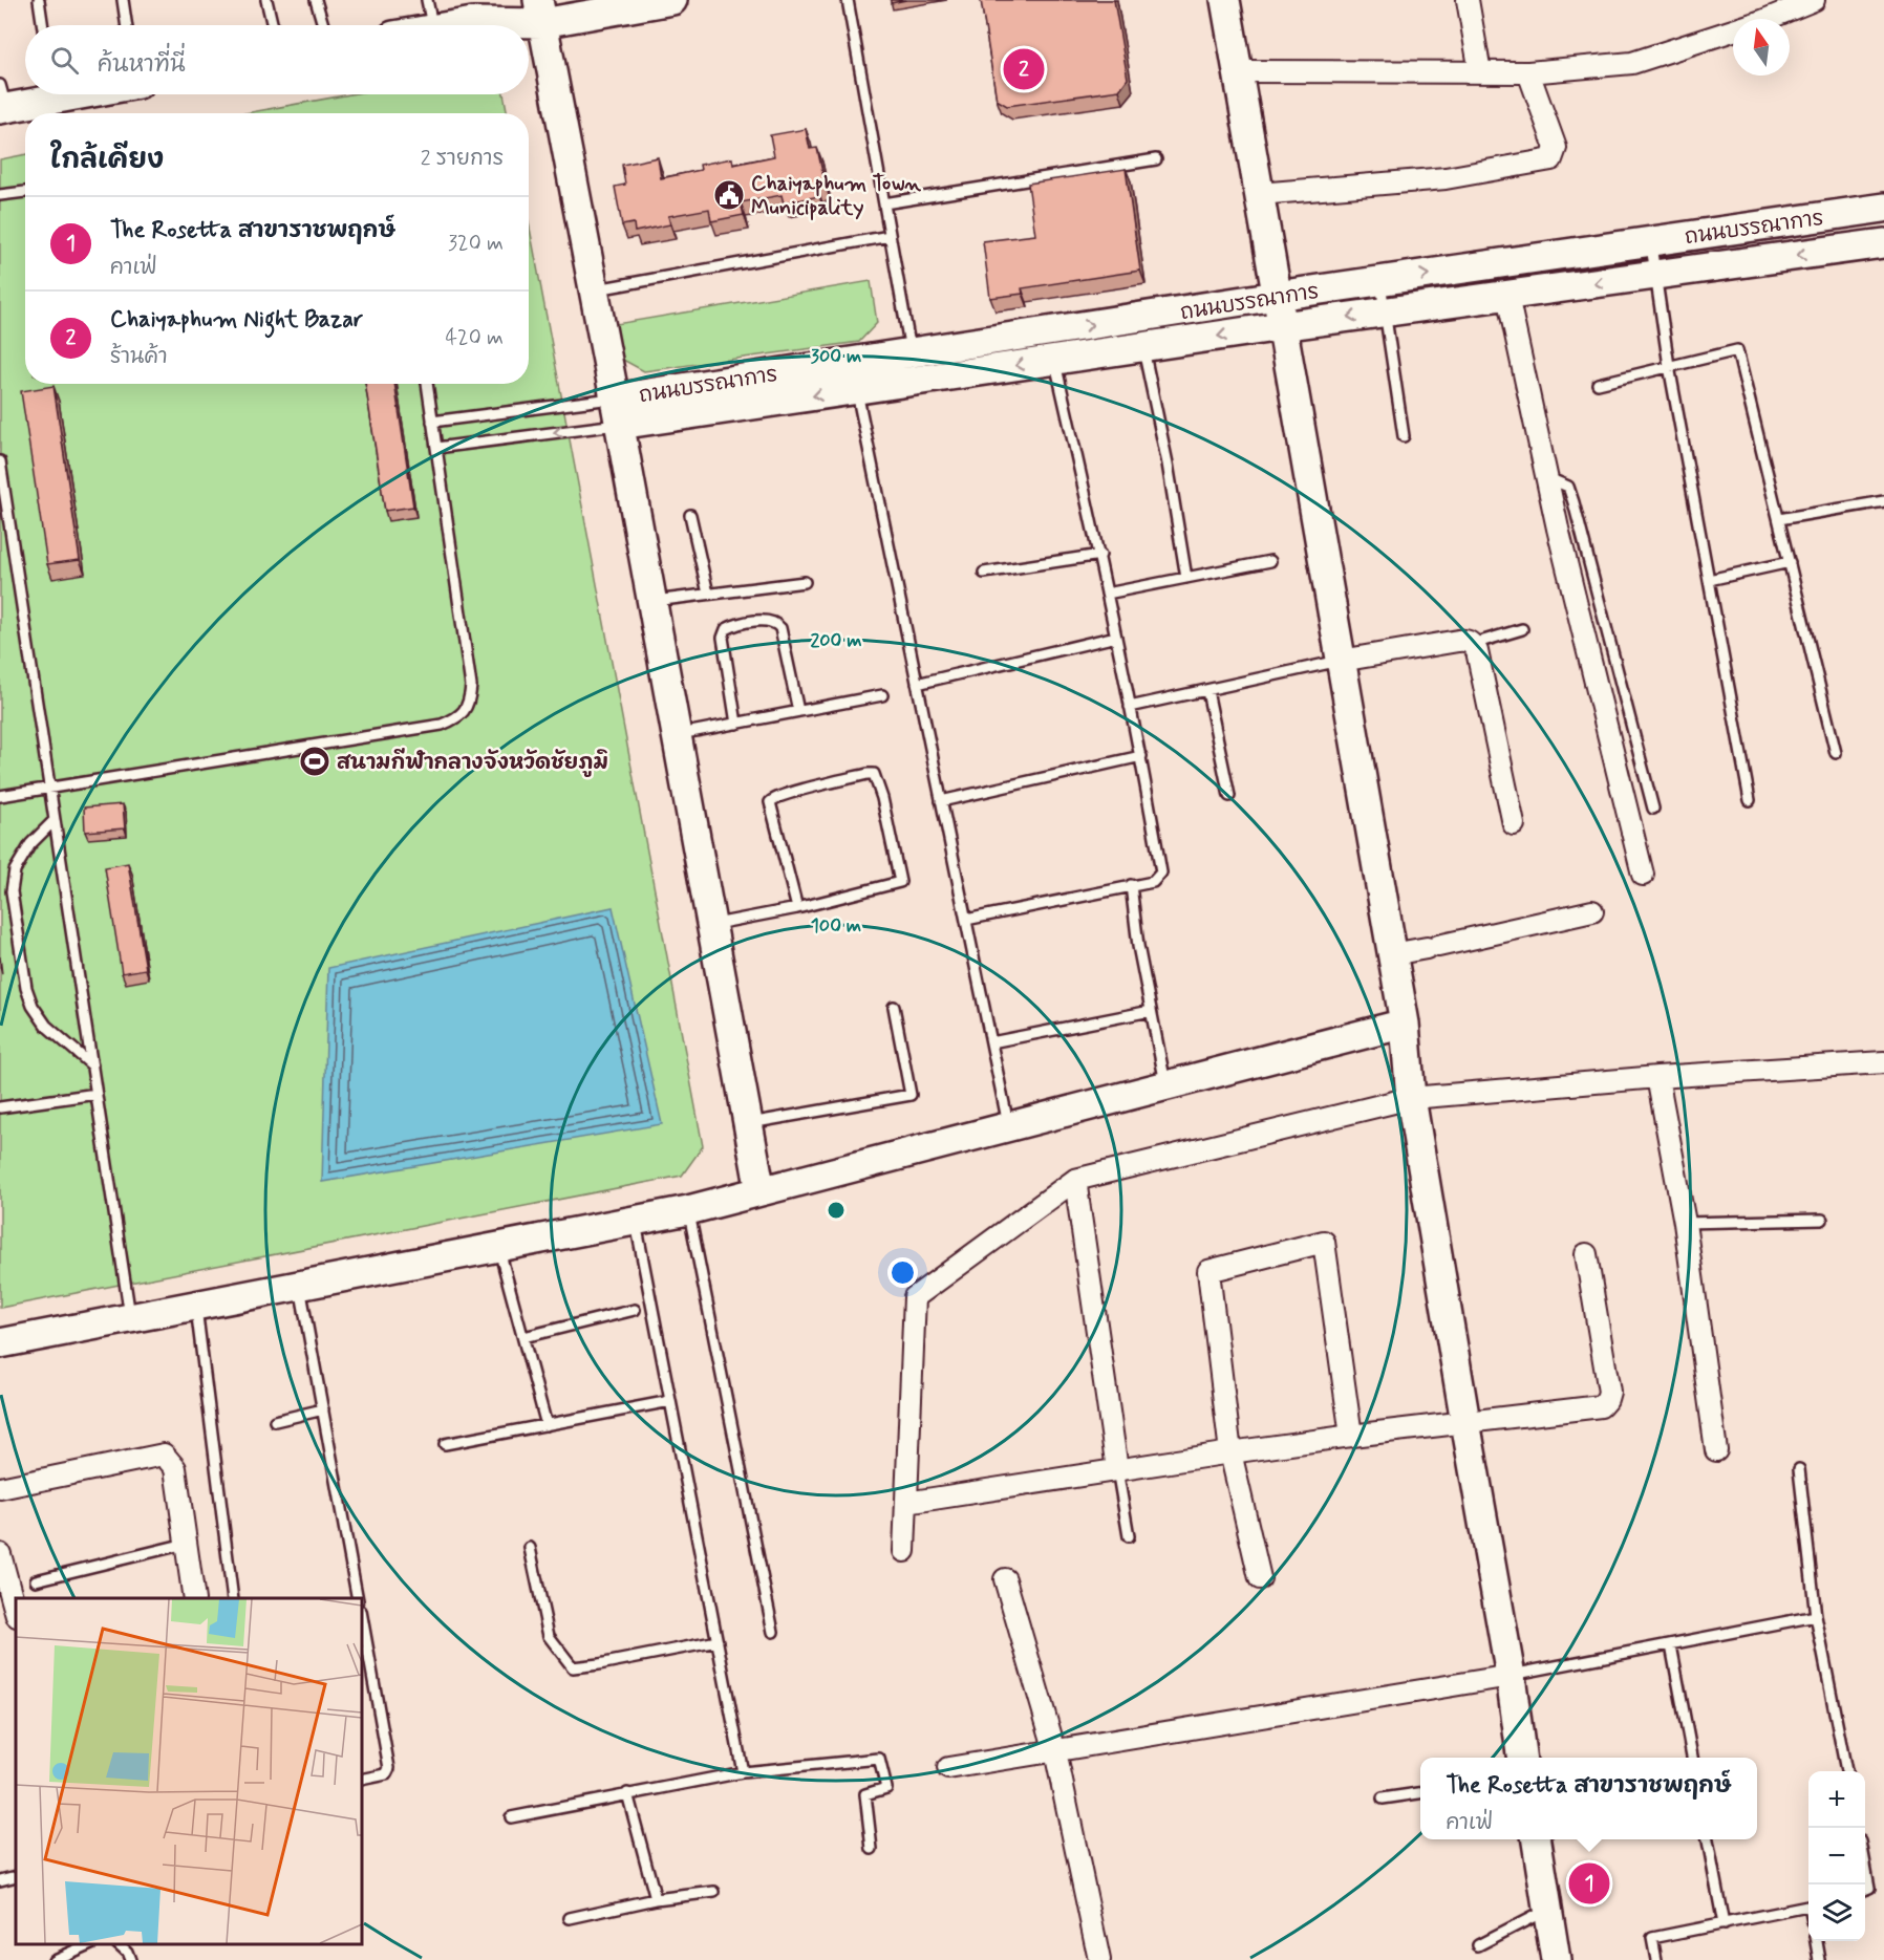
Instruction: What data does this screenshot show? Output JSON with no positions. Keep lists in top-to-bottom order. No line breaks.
{"streets":{"street":["ถนนบรรณาการ"]},"places":{"public building":["Chaiyaphum Town Municipality"],"sports":["สนามกีฬากลางจังหวัดชัยภูมิ"]},"north":"top","page":{"search":"ค้นหาที่นี่","pins":["2","1"],"heading":["ใกล้เคียง","2 รายการ"],"list":[{"mark":"1","name":"The Rosetta สาขาราชพฤกษ์","note":"คาเฟ่","value":"320 m"},{"mark":"2","name":"Chaiyaphum Night Bazar","note":"ร้านค้า","value":"420 m"}],"popup":["The Rosetta สาขาราชพฤกษ์","คาเฟ่"],"map_buttons":["+","−"]},"rings":["300 m","200 m","100 m"]}
